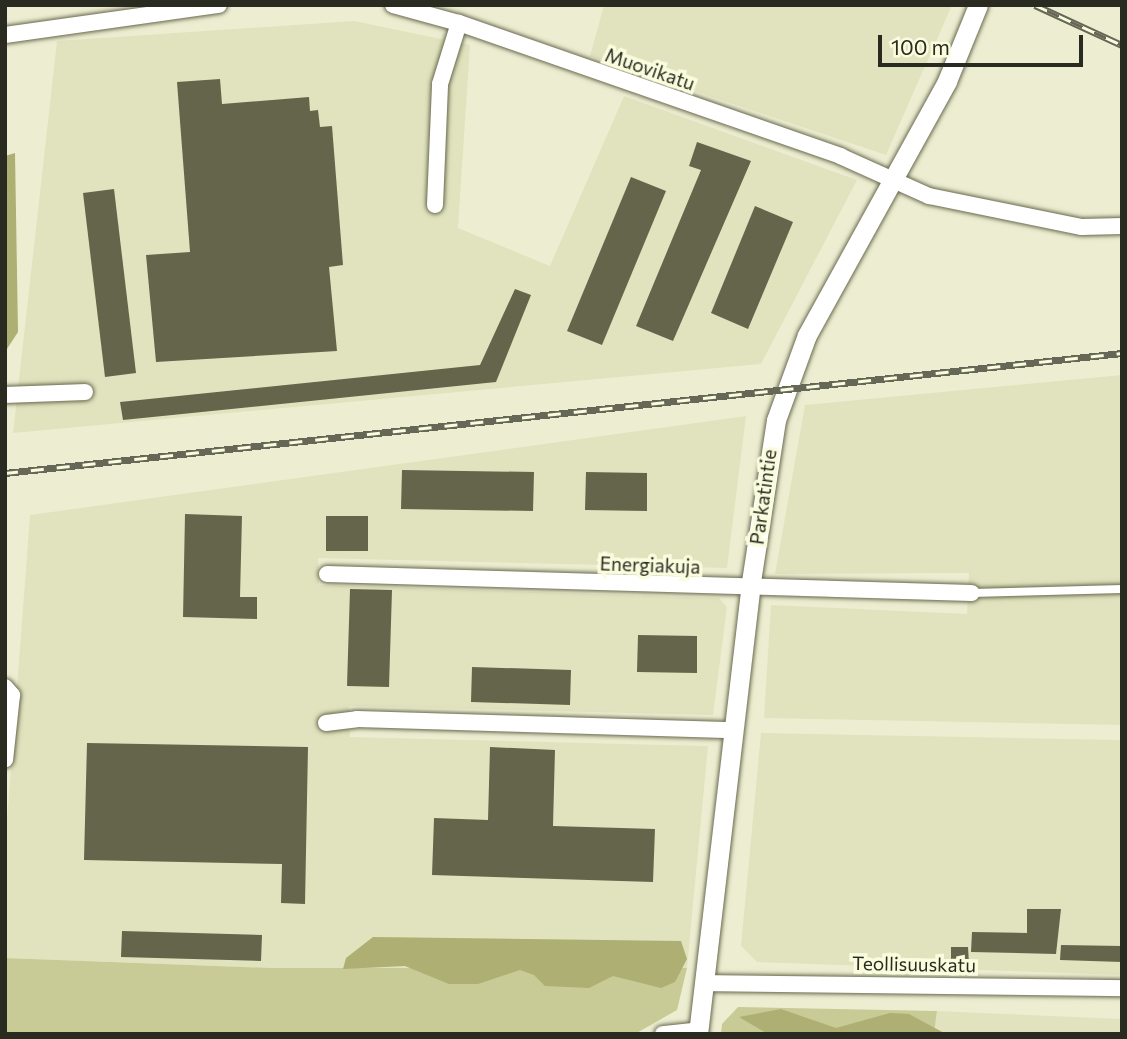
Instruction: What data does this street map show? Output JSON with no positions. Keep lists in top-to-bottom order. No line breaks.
{"streets":{"street":["Muovikatu","Parkatintie","Energiakuja","Teollisuuskatu"]},"crossings":[["Muovikatu","Parkatintie"],["Parkatintie","Energiakuja"],["Parkatintie","Teollisuuskatu"]],"scale_bar":"100 m"}
